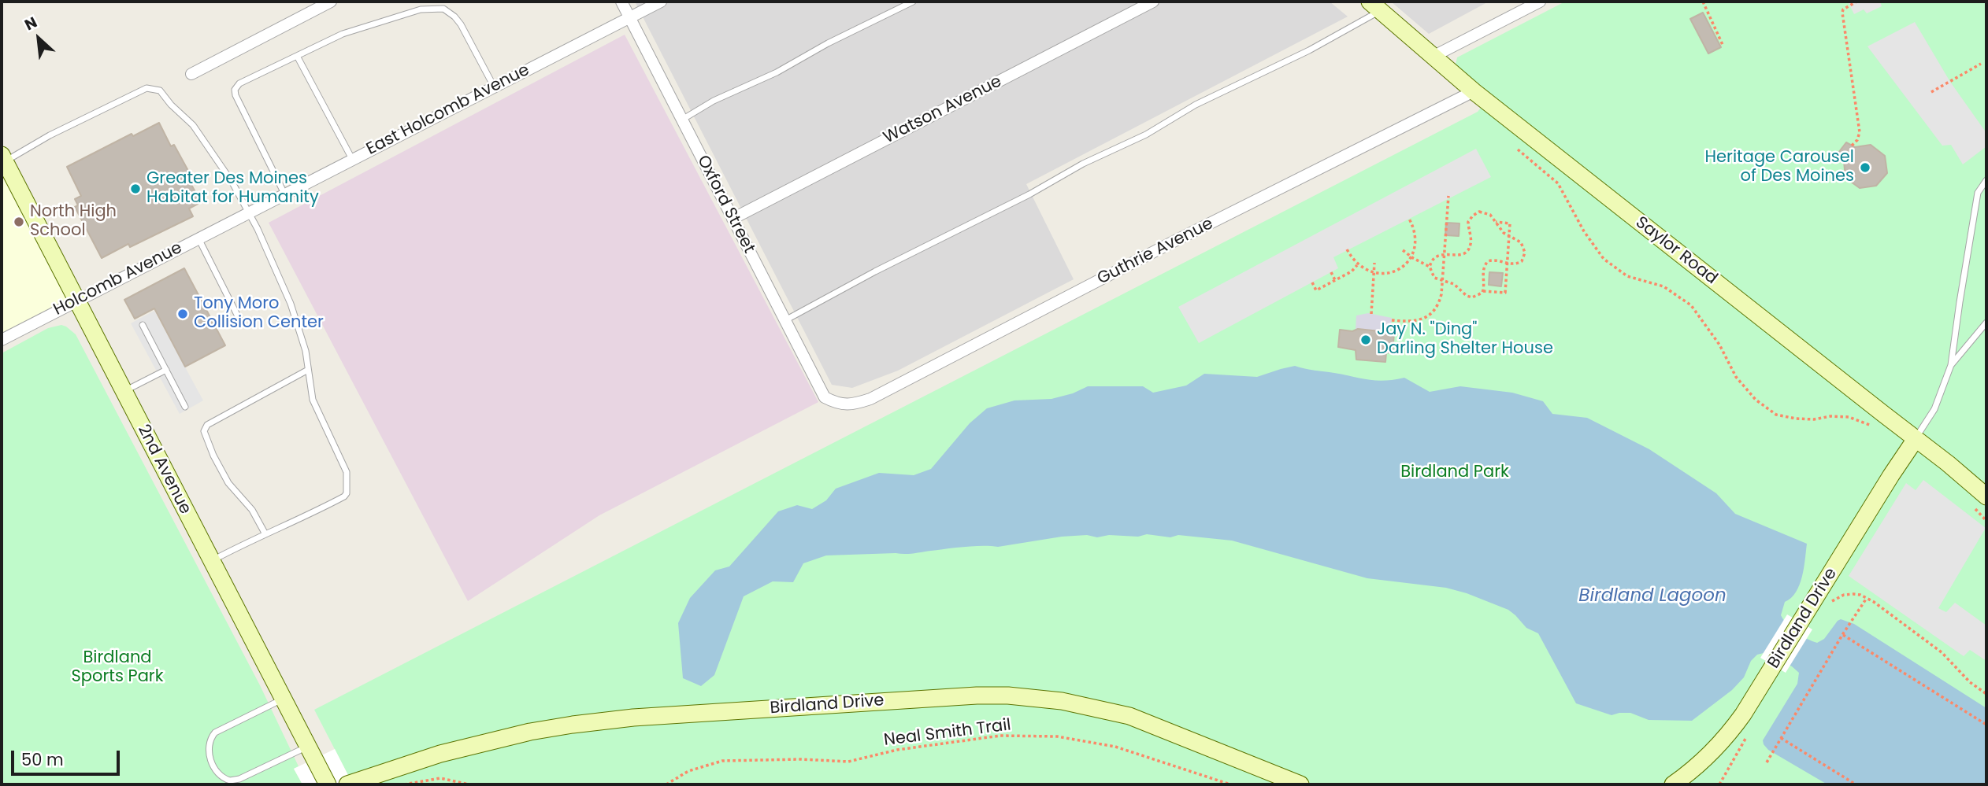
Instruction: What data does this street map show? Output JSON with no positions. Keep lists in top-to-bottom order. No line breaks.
{"streets":{"street":["East Holcomb Avenue","Watson Avenue","Oxford Street","Saylor Road","Guthrie Avenue","Holcomb Avenue","2nd Avenue","Birdland Drive"],"path":["Neal Smith Trail"]},"crossings":[["East Holcomb Avenue","Oxford Street"],["East Holcomb Avenue","Holcomb Avenue"],["Watson Avenue","Oxford Street"],["Oxford Street","Guthrie Avenue"],["Saylor Road","Guthrie Avenue"],["Saylor Road","Birdland Drive"],["Holcomb Avenue","2nd Avenue"]],"water":["Birdland Lagoon"],"parks":["Birdland Park","Birdland Sports Park"],"places":["Heritage Carousel of Des Moines","Greater Des Moines Habitat for Humanity","North High School","Tony Moro Collision Center","Jay N. \"Ding\" Darling Shelter House"],"scale_bar":"50 m","north":"top left"}
